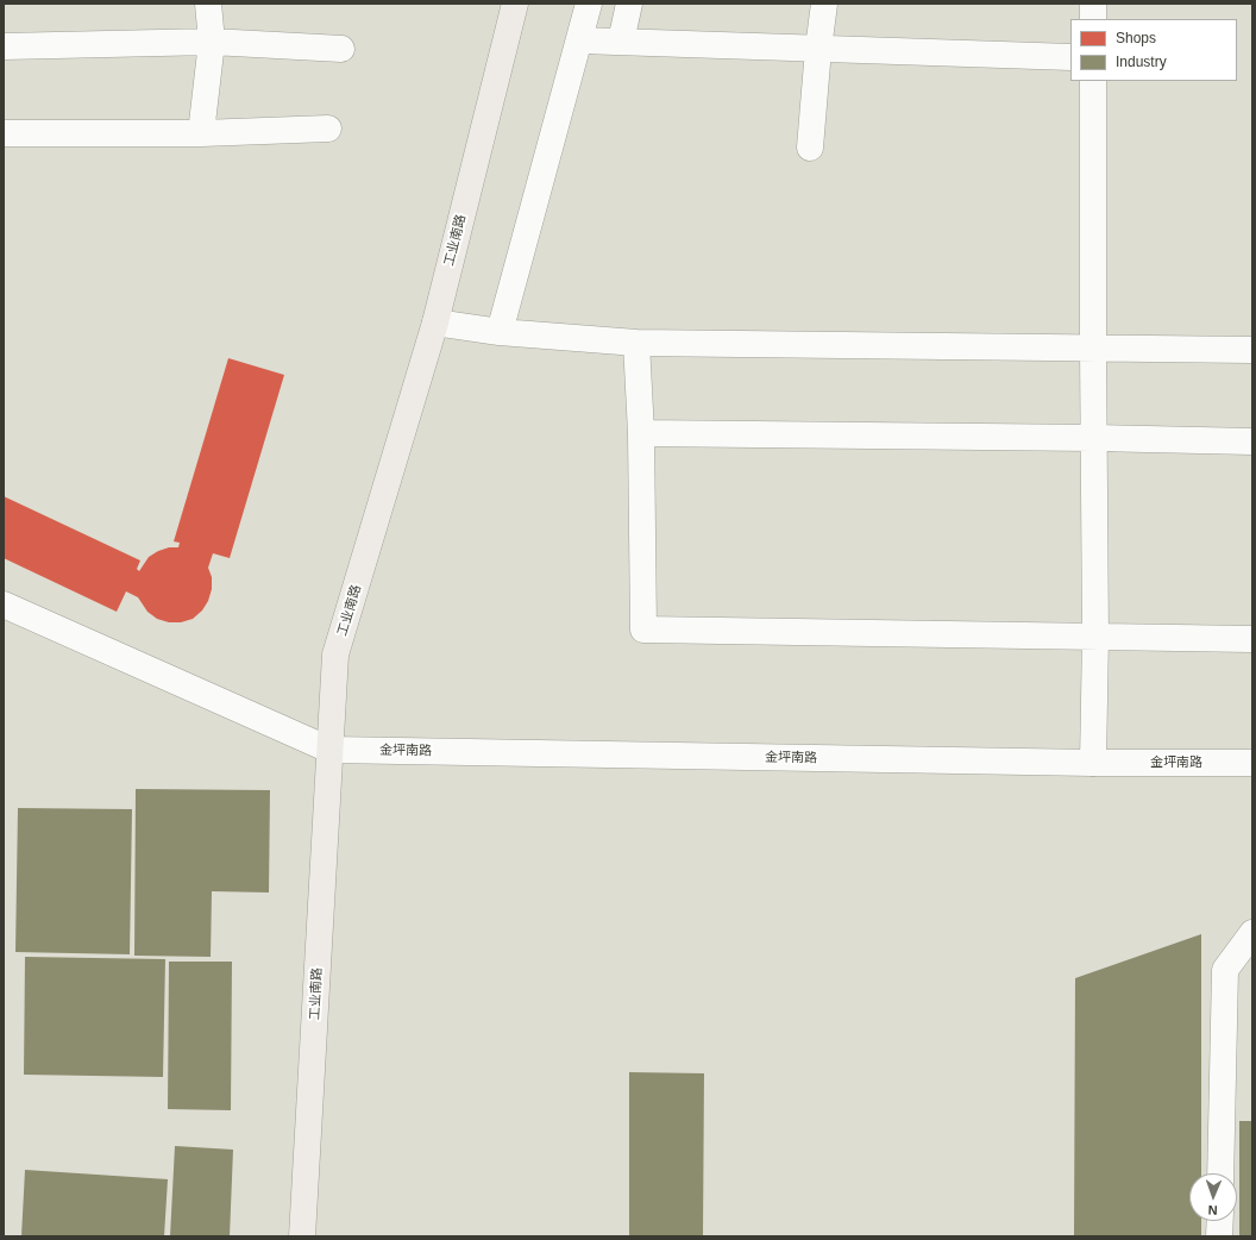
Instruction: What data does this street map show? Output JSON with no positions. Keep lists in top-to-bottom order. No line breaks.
{"streets":{"main road":["工业南路"],"street":["金坪南路"]},"crossings":[["工业南路","金坪南路"]],"legend":["Shops","Industry"],"north":"bottom"}
